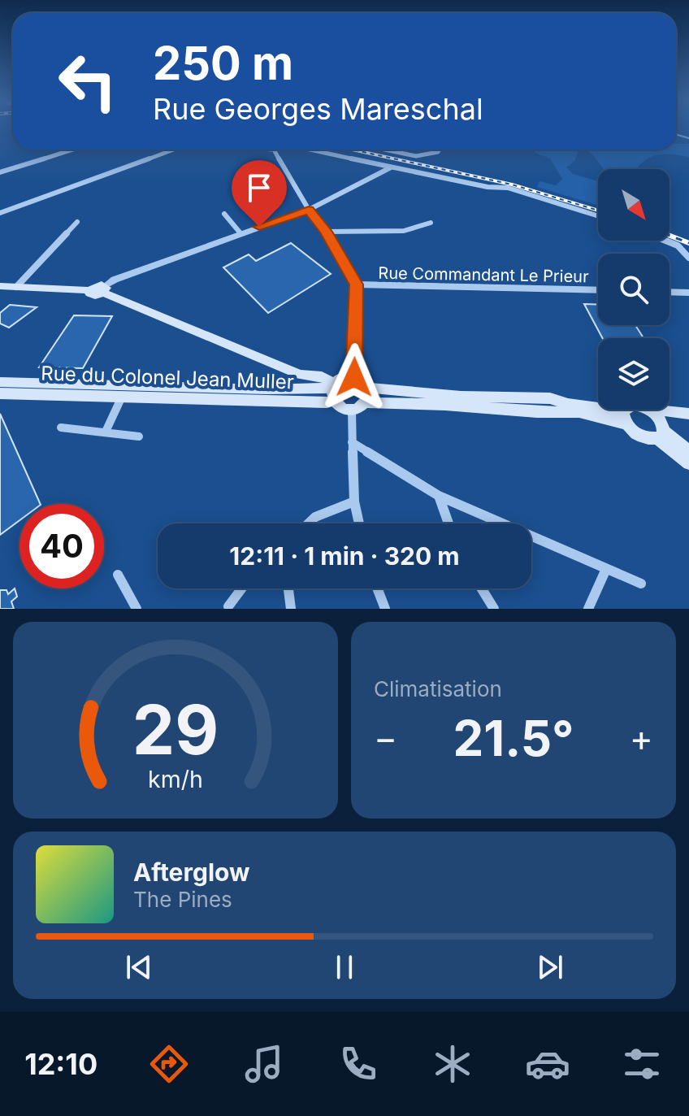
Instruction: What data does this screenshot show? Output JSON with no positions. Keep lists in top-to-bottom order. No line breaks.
{"streets":{"main road":["Rue du Colonel Jean Muller"],"street":["Rue Commandant Le Prieur"]},"north":"bottom right","page":{"turn":["250 m","Rue Georges Mareschal"],"limit":"40","trip":"12:11 · 1 min · 320 m","tile":"Climatisation","heat":["−","21.5°","+"],"song":["Afterglow","The Pines"],"tabs":"12:10","gauge":["29","km/h"]}}
